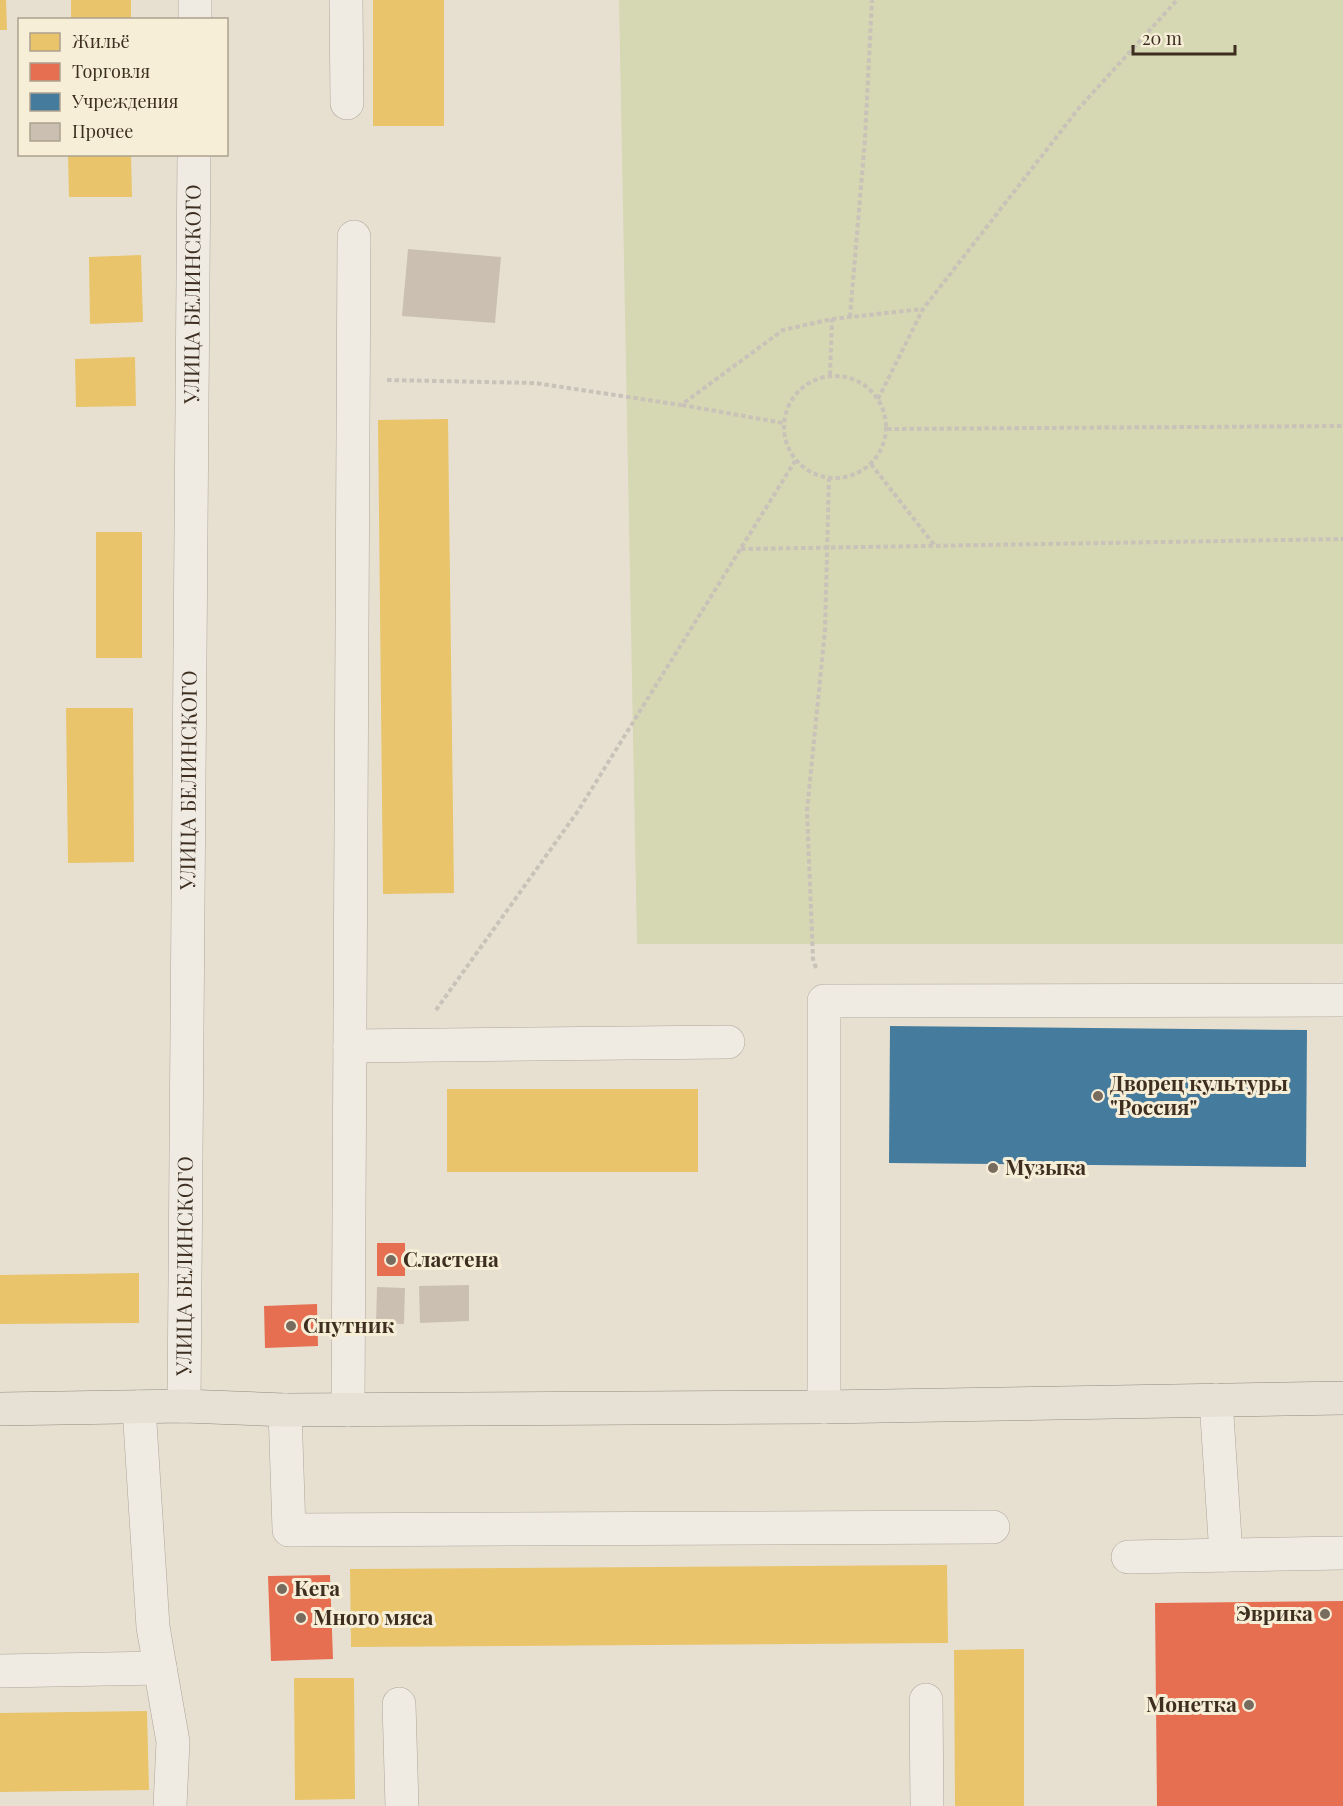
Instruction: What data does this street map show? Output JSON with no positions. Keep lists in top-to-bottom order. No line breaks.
{"streets":{"street":["УЛИЦА БЕЛИНСКОГО"]},"places":["Дворец культуры \"Россия\"","Музыка","Сластена","Спутник","Кега","Эврика","Много мяса","Монетка"],"legend":["Жильё","Торговля","Учреждения","Прочее"],"scale_bar":"20 m"}
